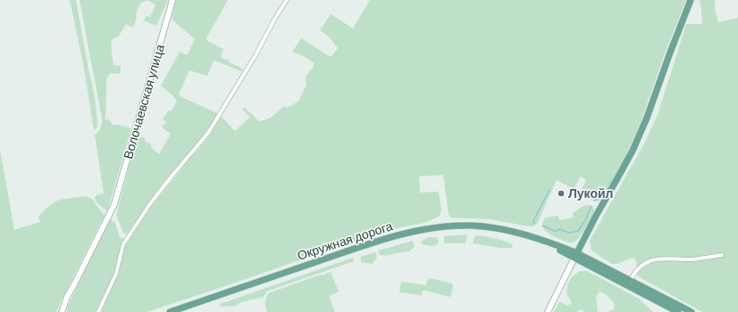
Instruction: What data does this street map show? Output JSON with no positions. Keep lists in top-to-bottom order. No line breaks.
{"streets":{"main road":["Окружная дорога"],"street":["Волочаевская улица"]},"places":["Лукойл"]}
